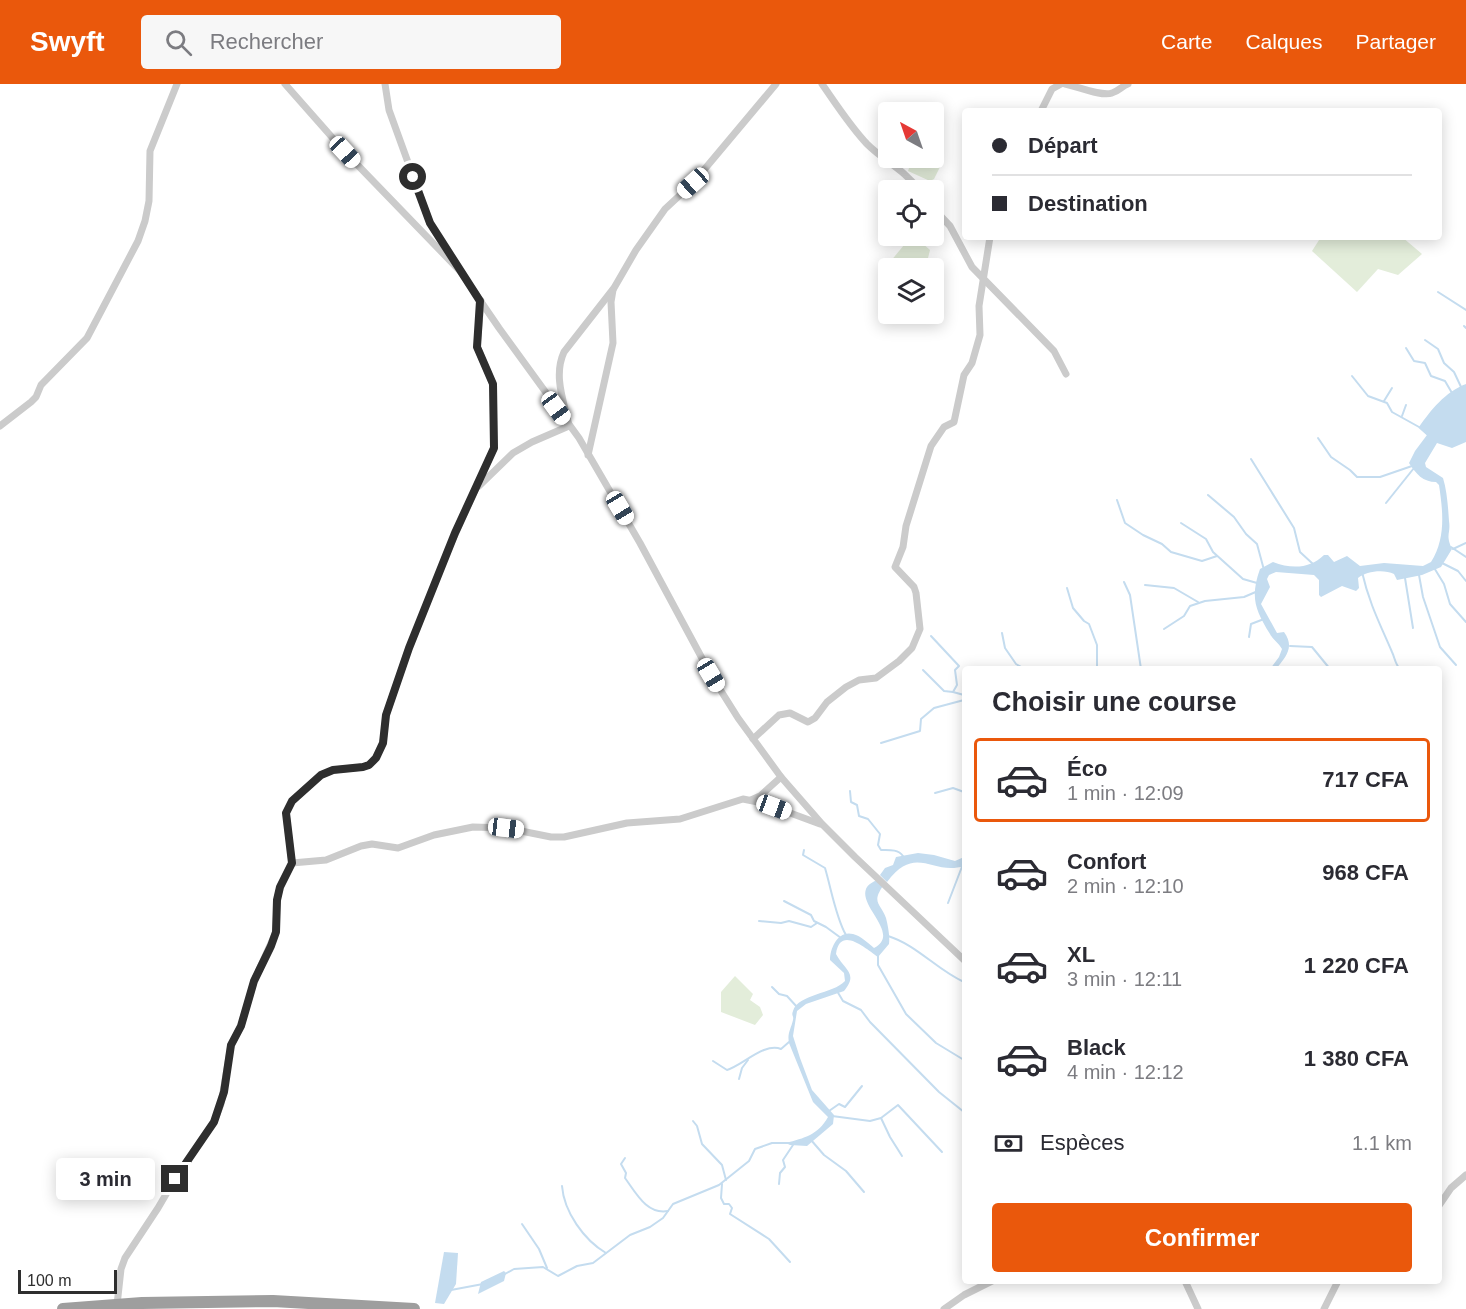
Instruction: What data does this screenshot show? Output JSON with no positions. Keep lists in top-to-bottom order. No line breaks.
{"scale_bar":"100 m","north":"top left","page":{"header":"Swyft","search":"Rechercher","nav":["Carte","Calques","Partager"],"banner":["Départ","Destination"],"heading":"Choisir une course","list":[{"name":"Éco","note":"1 min · 12:09","value":"717 CFA"},{"name":"Confort","note":"2 min · 12:10","value":"968 CFA"},{"name":"XL","note":"3 min · 12:11","value":"1 220 CFA"},{"name":"Black","note":"4 min · 12:12","value":"1 380 CFA"}],"pay":["Espèces","1.1 km"],"bubble":"3 min","buttons":"Confirmer","scale":"100 m"}}
